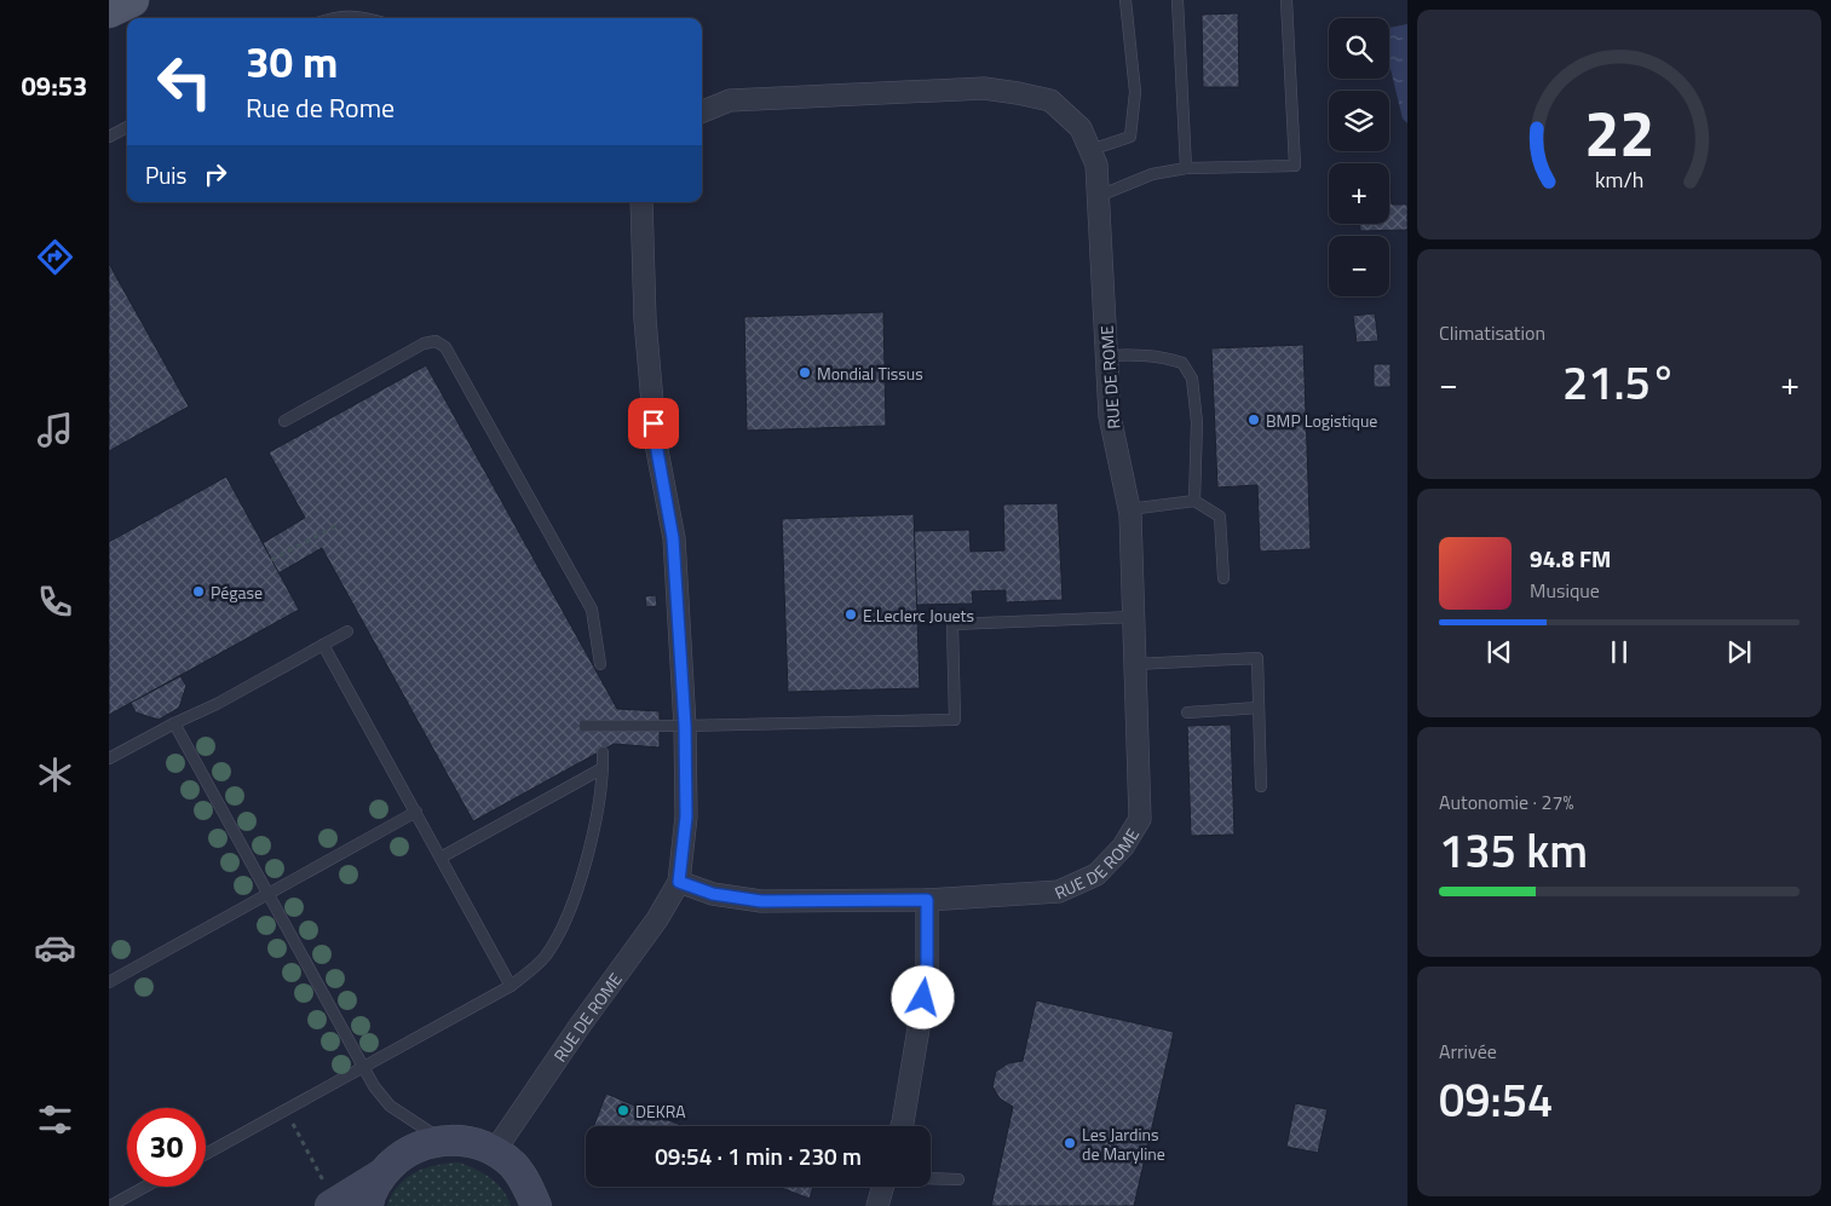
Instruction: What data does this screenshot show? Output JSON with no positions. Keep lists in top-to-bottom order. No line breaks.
{"streets":{"street":["RUE DE ROME"]},"places":["Mondial Tissus","BMP Logistique","Pégase","E.Leclerc Jouets","DEKRA","Les Jardins de Maryline"],"page":{"tabs":"09:53","map_buttons":["+","−"],"turn":["30 m","Rue de Rome"],"then":"Puis","tile":["Climatisation",["Autonomie · 27%","135 km"],["Arrivée","09:54"]],"heat":["−","21.5°","+"],"song":["94.8 FM","Musique"],"limit":"30","trip":"09:54 · 1 min · 230 m","gauge":["22","km/h"]}}
